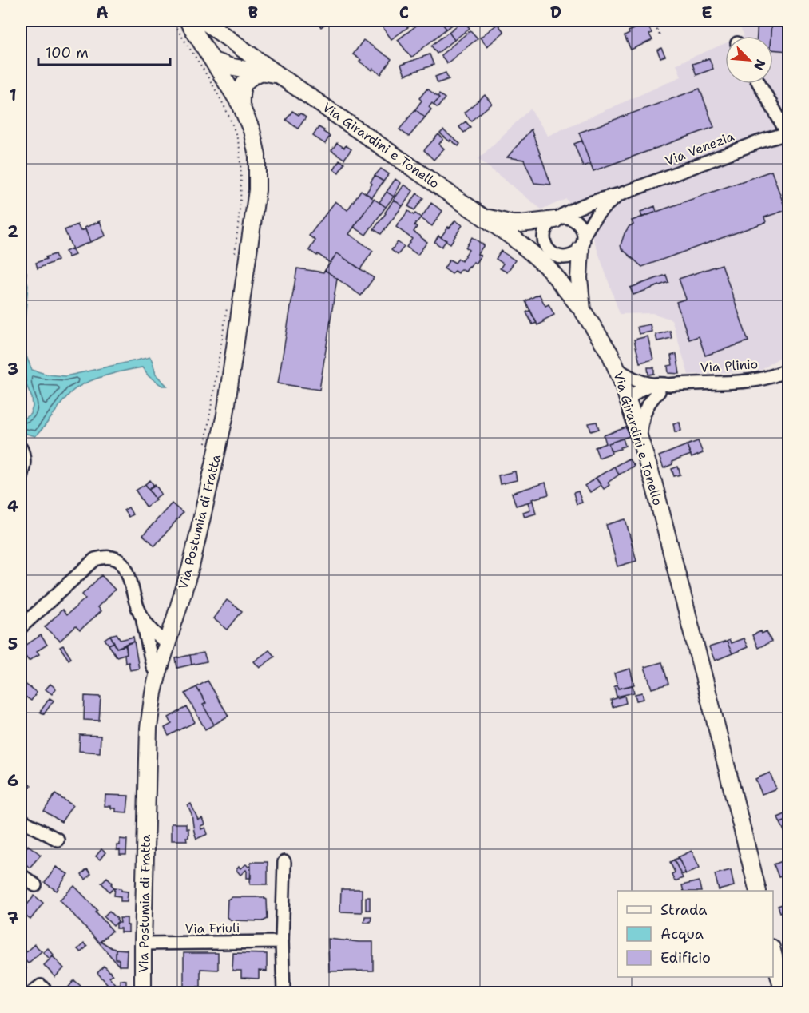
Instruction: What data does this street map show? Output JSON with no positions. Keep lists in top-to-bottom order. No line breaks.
{"streets":{"main road":["Via Girardini e Tonello","Via Postumia di Fratta"],"street":["Via Venezia","Via Plinio","Via Friuli"]},"crossings":[["Via Girardini e Tonello","Via Plinio"],["Via Girardini e Tonello","Via Postumia di Fratta"],["Via Postumia di Fratta","Via Friuli"]],"legend":["Strada","Acqua","Edificio"],"scale_bar":"100 m","north":"bottom right","grid":{"columns":["A","B","C","D","E"],"rows":["1","2","3","4","5","6","7"]}}
